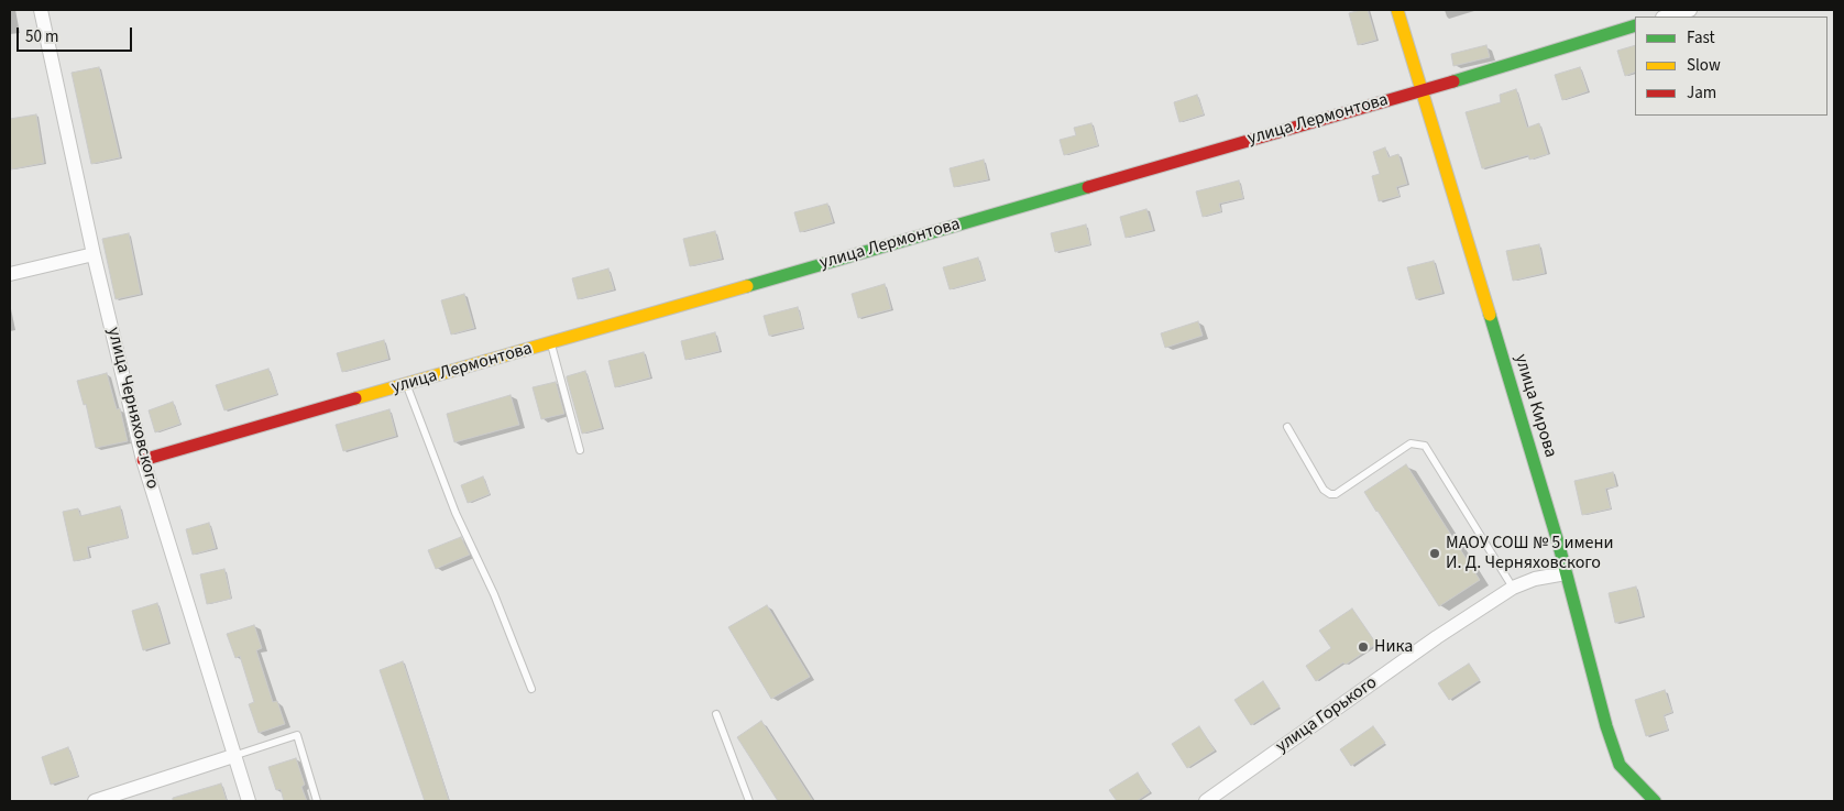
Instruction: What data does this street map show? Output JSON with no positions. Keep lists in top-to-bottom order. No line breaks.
{"streets":{"street":["улица Лермонтова","улица Кирова","улица Черняховского","улица Горького"]},"crossings":[["улица Лермонтова","улица Кирова"],["улица Лермонтова","улица Черняховского"],["улица Кирова","улица Горького"]],"places":["МАОУ СОШ № 5 имени И. Д. Черняховского","Ника"],"legend":["Fast","Slow","Jam"],"scale_bar":"50 m"}
